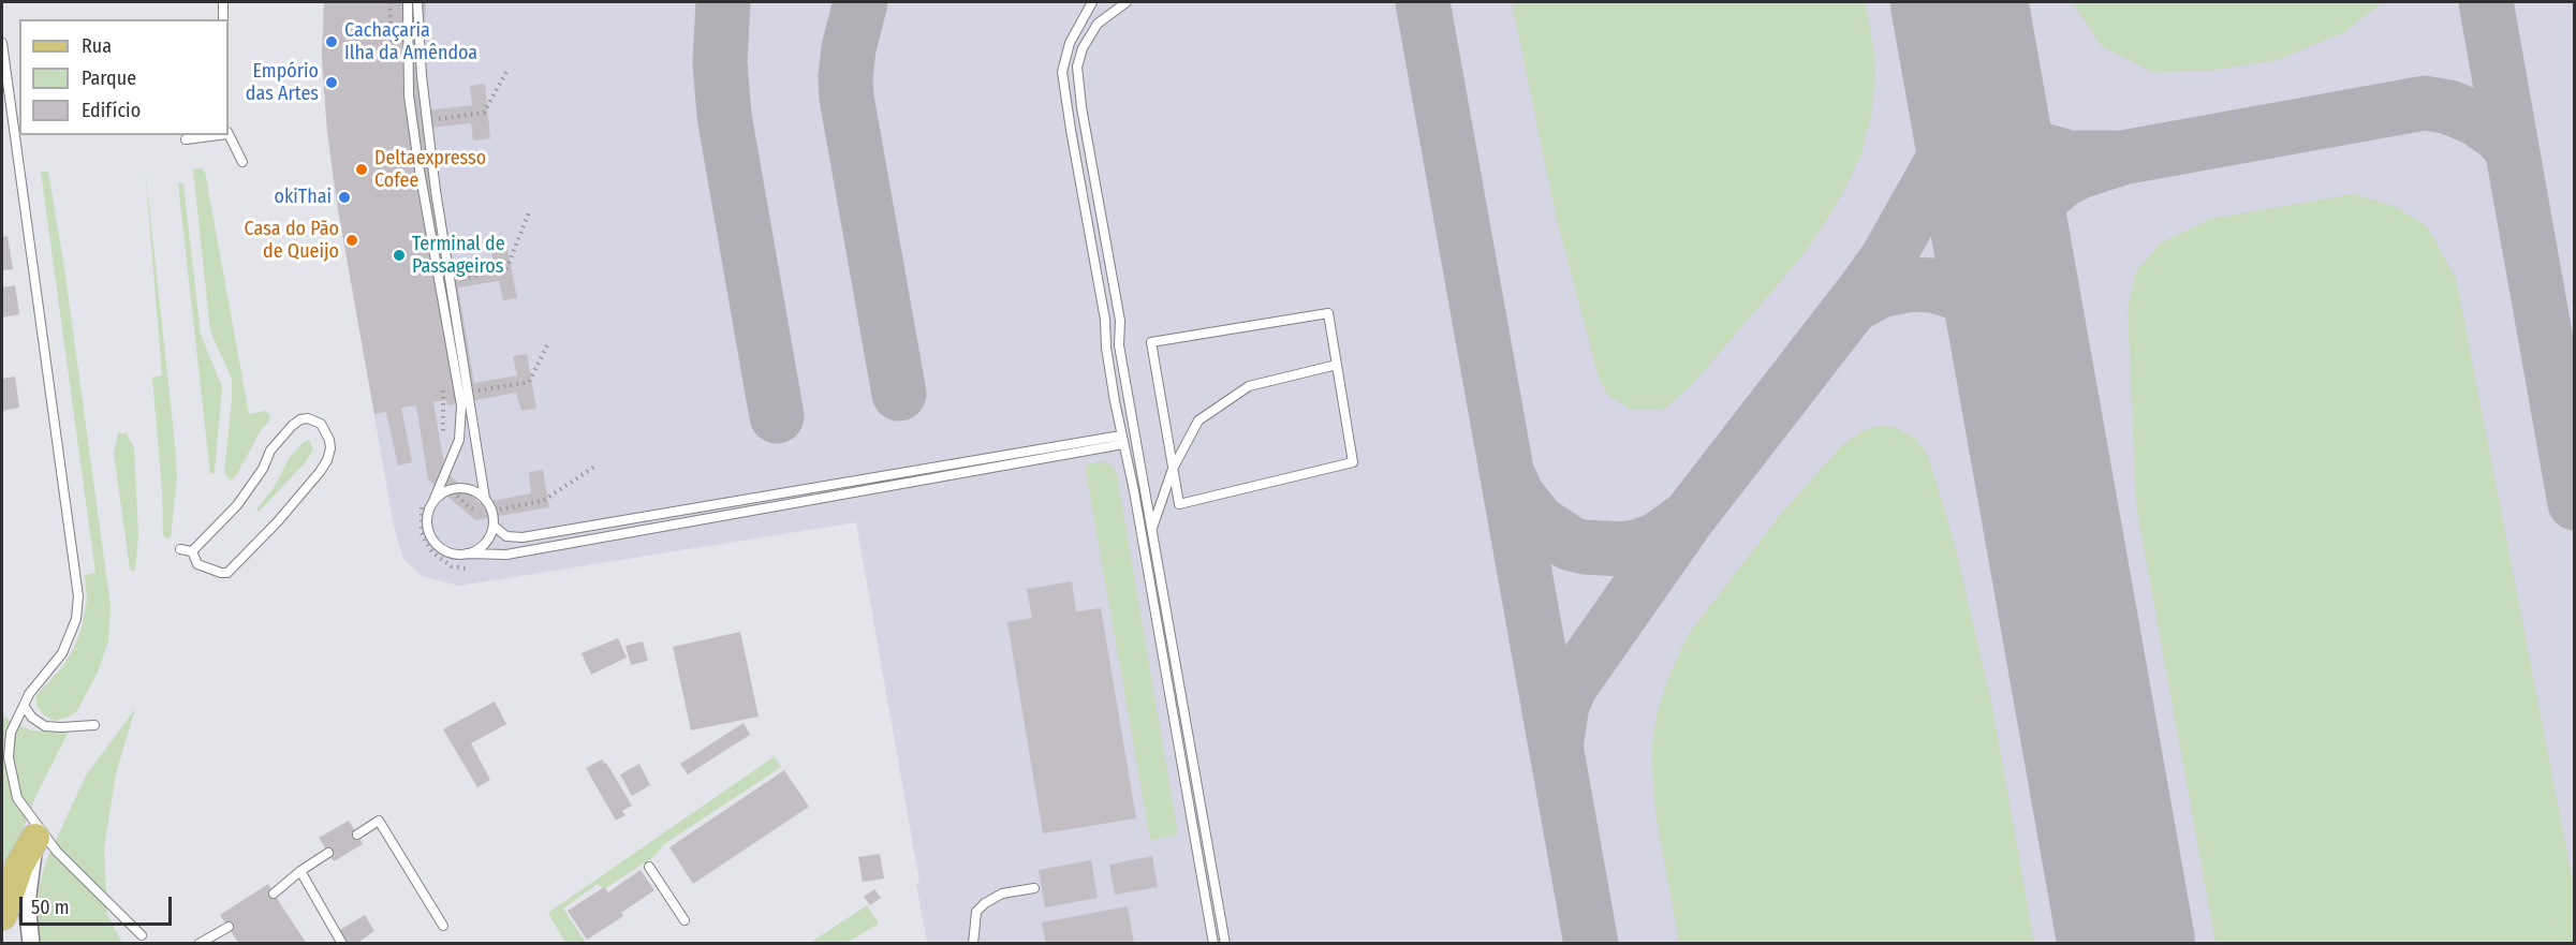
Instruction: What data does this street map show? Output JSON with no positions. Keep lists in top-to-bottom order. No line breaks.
{"places":["Cachaçaria Ilha da Amêndoa","Empório das Artes","Deltaexpresso Cofee","okiThai","Casa do Pão de Queijo","Terminal de Passageiros"],"legend":["Rua","Parque","Edifício"],"scale_bar":"50 m"}
